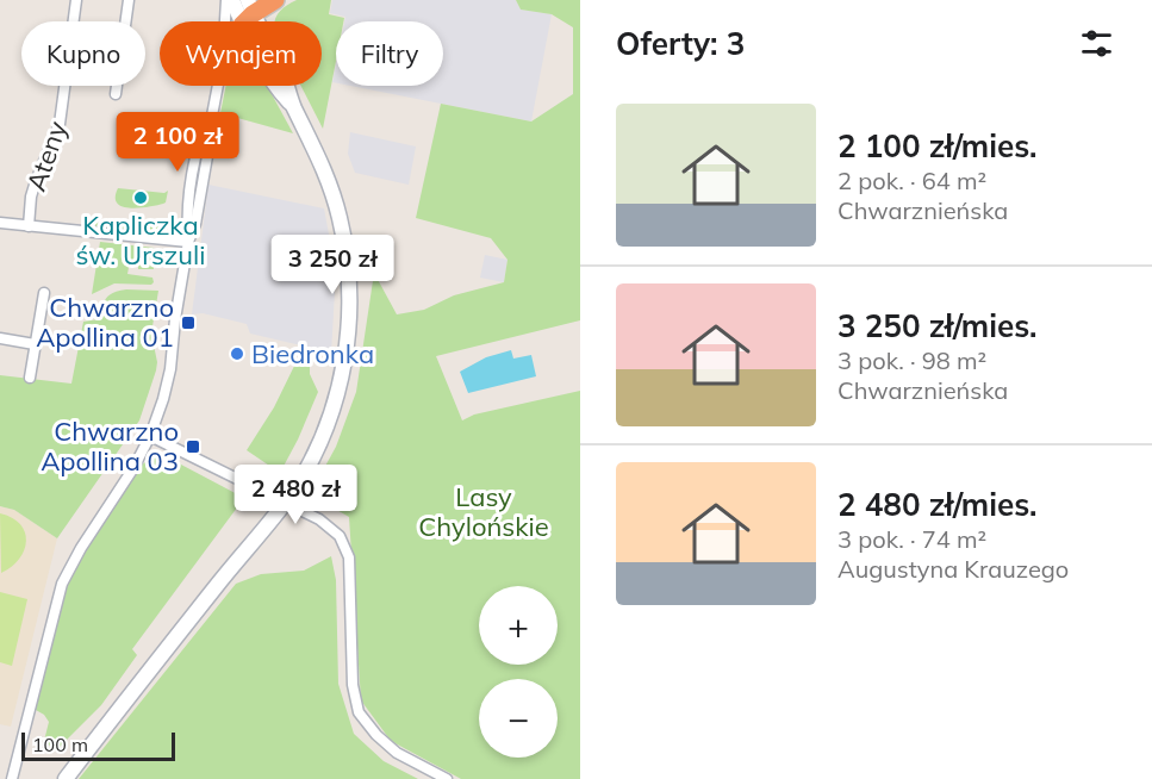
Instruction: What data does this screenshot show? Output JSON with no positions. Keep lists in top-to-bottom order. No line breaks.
{"streets":{"street":["Ateny"]},"parks":["Lasy Chylońskie"],"places":{"other":["Kapliczka św. Urszuli","Biedronka"],"transit":["Chwarzno Apollina 01","Chwarzno Apollina 03"]},"scale_bar":"100 m","page":{"heading":"Oferty: 3","chip":["Kupno","Wynajem","Filtry"],"list":[{"name":"2 100 zł/mies.","note":"2 pok. · 64 m² · Chwarznieńska"},{"name":"3 250 zł/mies.","note":"3 pok. · 98 m² · Chwarznieńska"},{"name":"2 480 zł/mies.","note":"3 pok. · 74 m² · Augustyna Krauzego"}],"price":["2 100 zł","3 250 zł","2 480 zł"],"map_buttons":["+","−"],"scale":"100 m"}}
